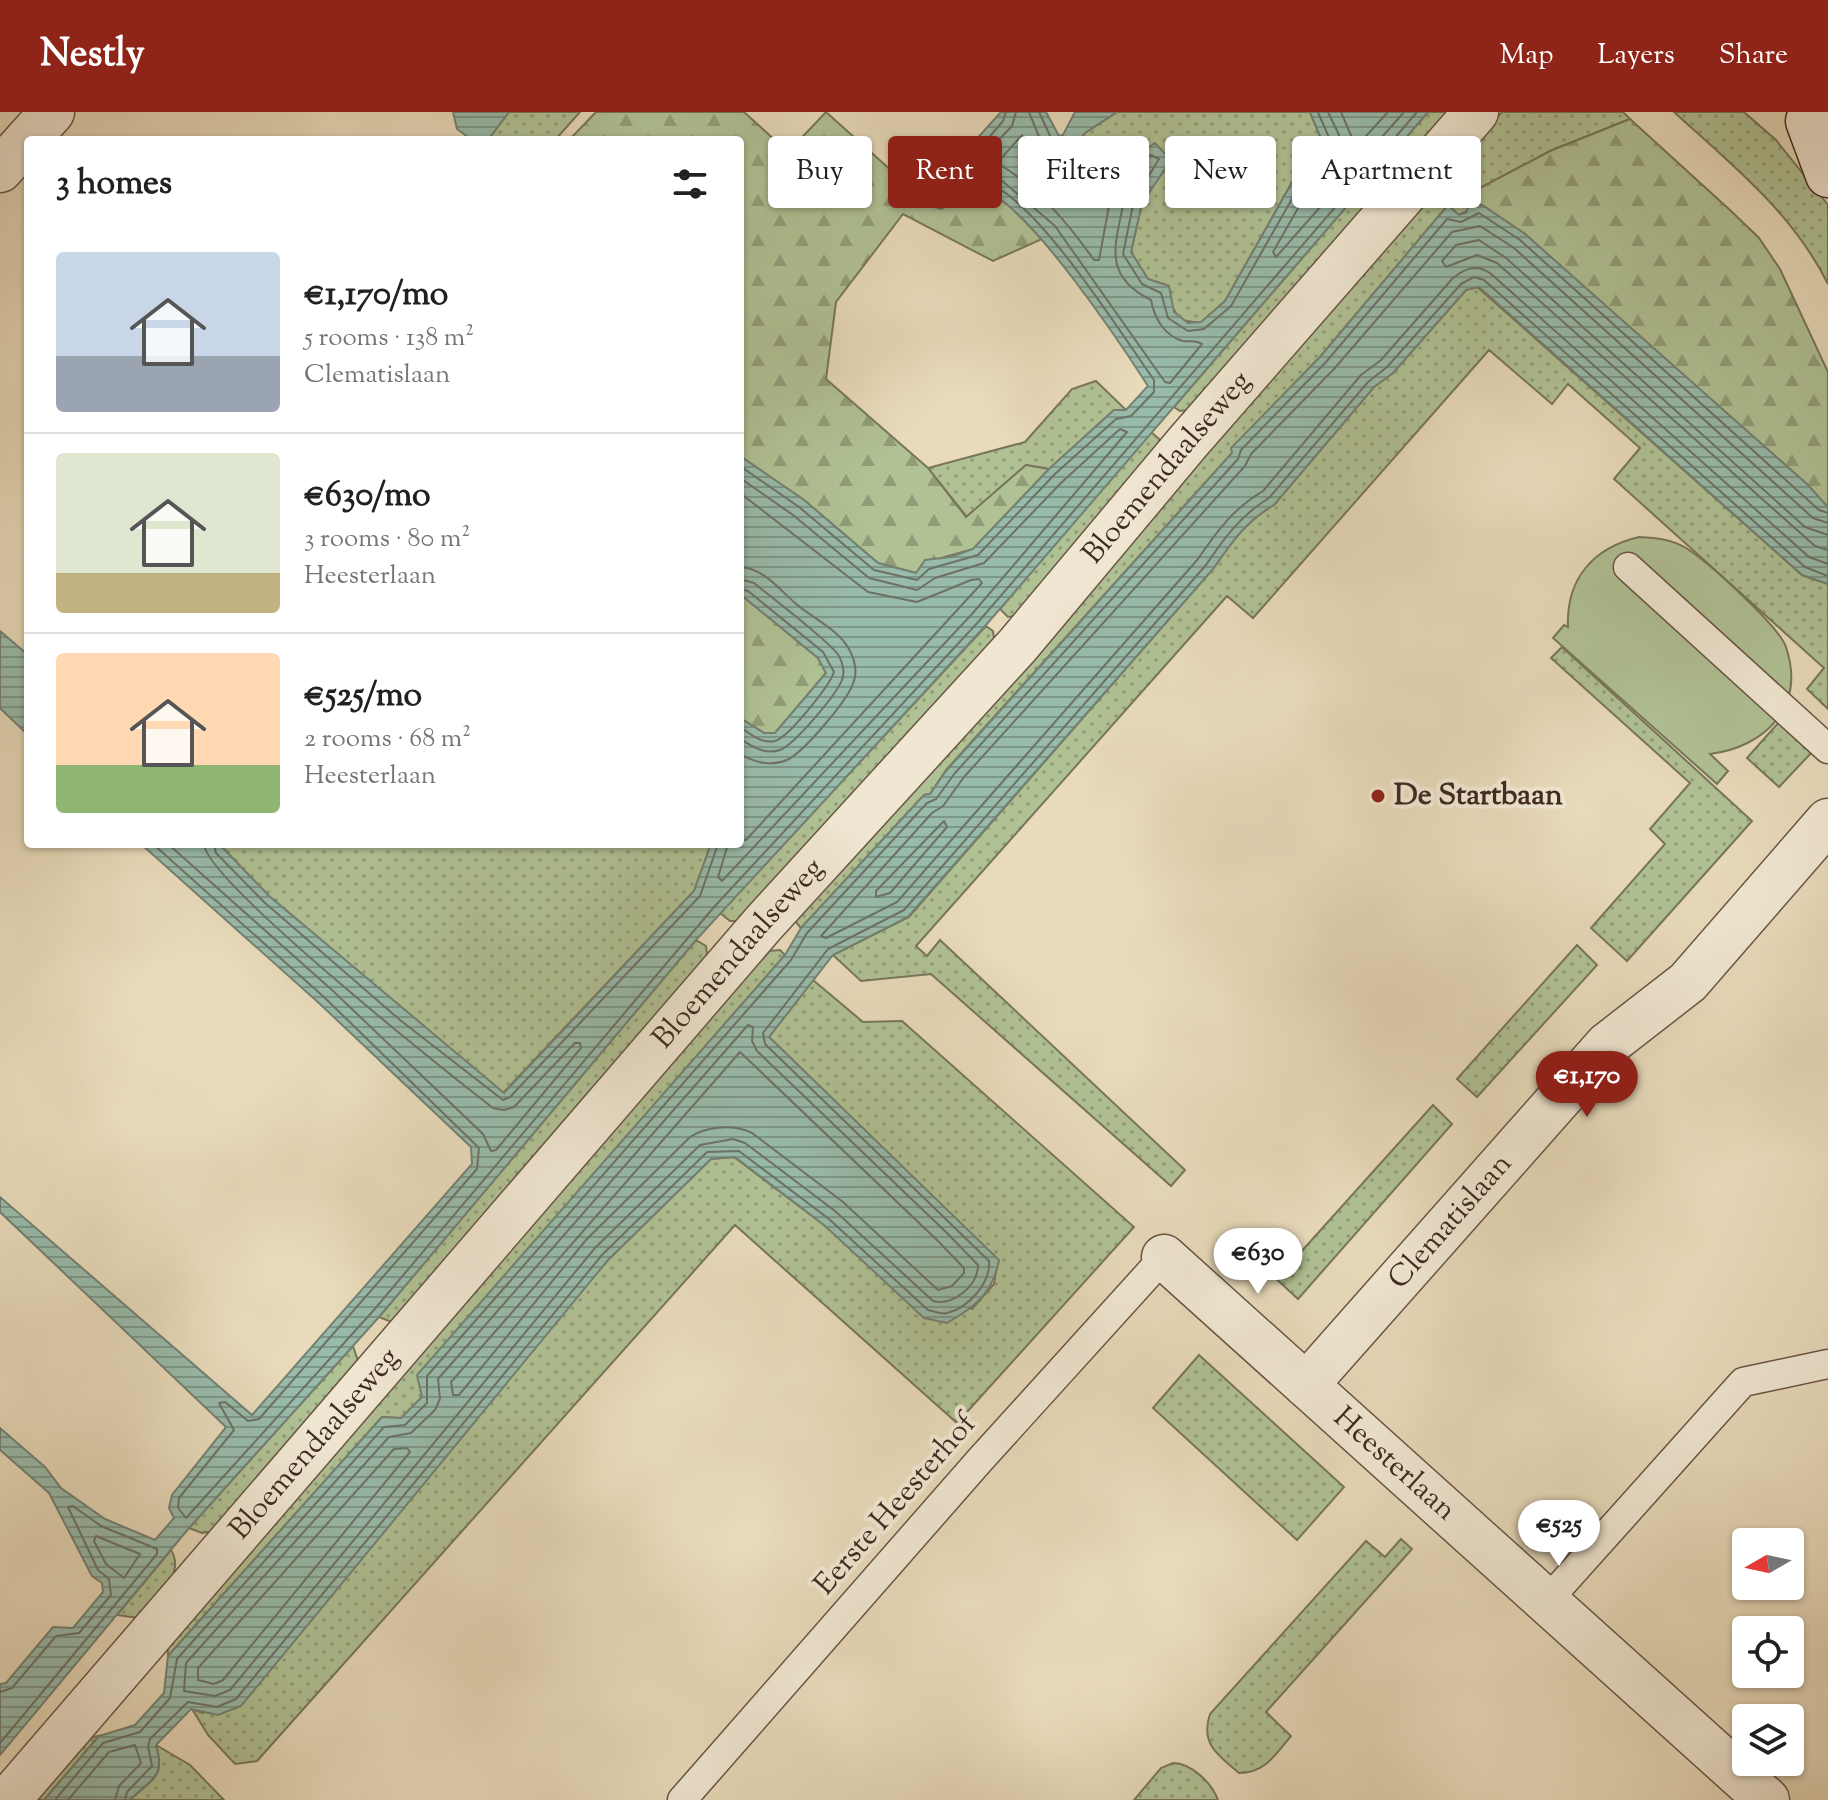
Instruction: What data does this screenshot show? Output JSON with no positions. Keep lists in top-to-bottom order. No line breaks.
{"streets":{"street":["Bloemendaalseweg","Clematislaan","Heesterlaan"],"lane":["Eerste Heesterhof"]},"crossings":[["Clematislaan","Heesterlaan"],["Heesterlaan","Eerste Heesterhof"]],"places":["De Startbaan"],"north":"left","page":{"header":"Nestly","nav":["Map","Layers","Share"],"chip":["Buy","Rent","Filters","New","Apartment"],"heading":"3 homes","list":[{"name":"€1,170/mo","note":"5 rooms · 138 m² · Clematislaan"},{"name":"€630/mo","note":"3 rooms · 80 m² · Heesterlaan"},{"name":"€525/mo","note":"2 rooms · 68 m² · Heesterlaan"}],"price":["€1,170","€630","€525"]}}
